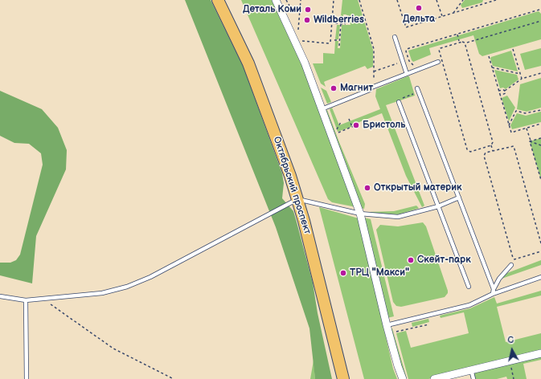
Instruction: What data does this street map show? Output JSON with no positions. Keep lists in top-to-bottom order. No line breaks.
{"streets":{"main road":["Октябрьский проспект"]},"places":["Дельта","Деталь Коми","Wildberries","Магнит","Бристоль","Открытый материк","Скейт-парк","ТРЦ \"Макси\""],"north":"top"}
